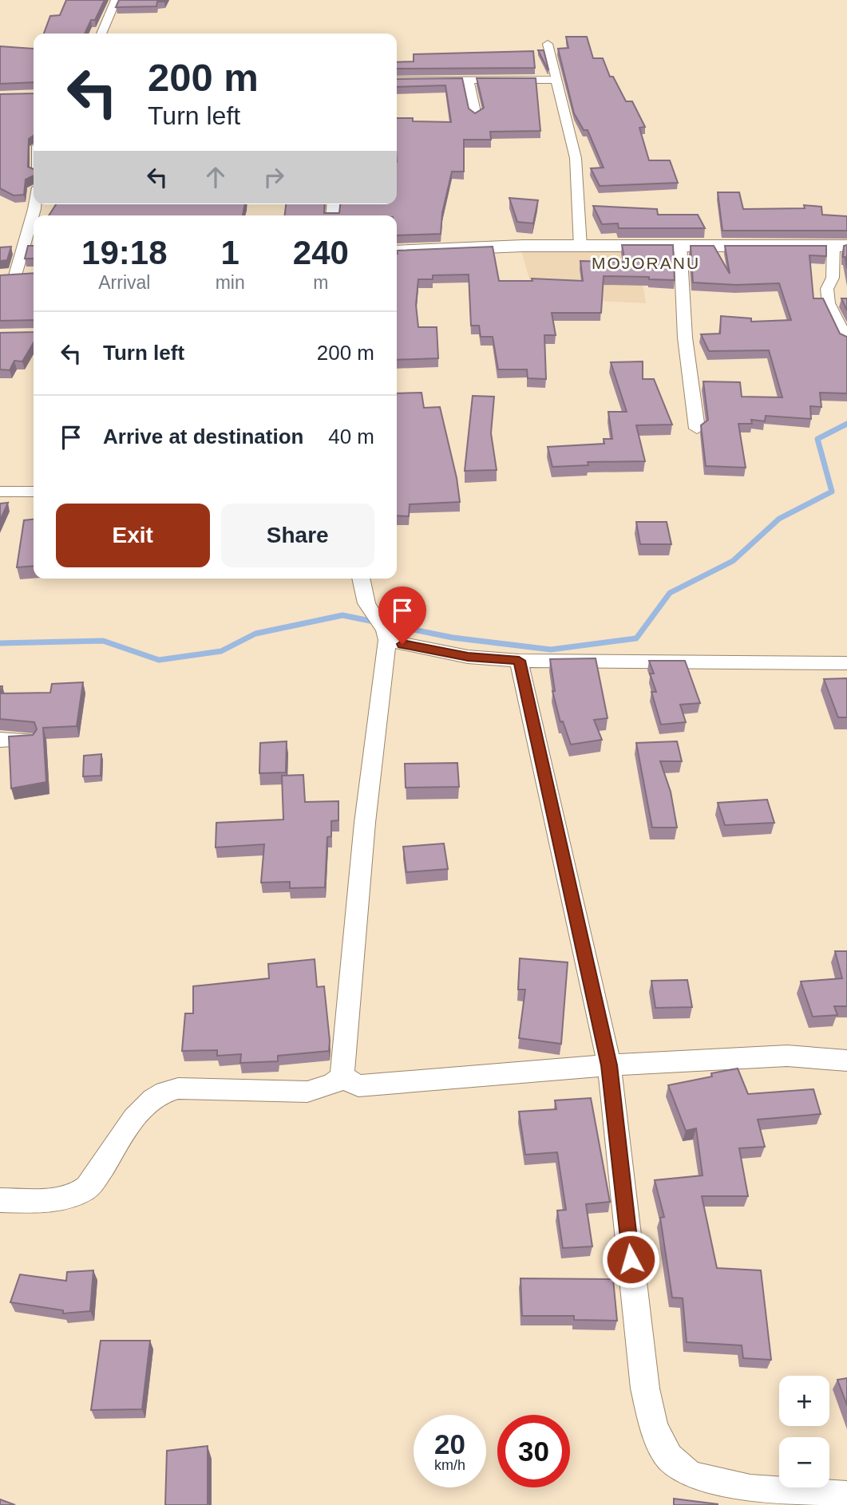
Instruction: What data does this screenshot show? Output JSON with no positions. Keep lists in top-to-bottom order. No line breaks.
{"districts":["MOJORANU"],"page":{"turn":["200 m","Turn left"],"eta":["19:18","Arrival","1","min","240","m"],"list":[{"name":"Turn left","value":"200 m"},{"name":"Arrive at destination","value":"40 m"}],"buttons":["Exit","Share"],"map_buttons":["+","−"],"speed":"20 km/h","limit":"30"}}
